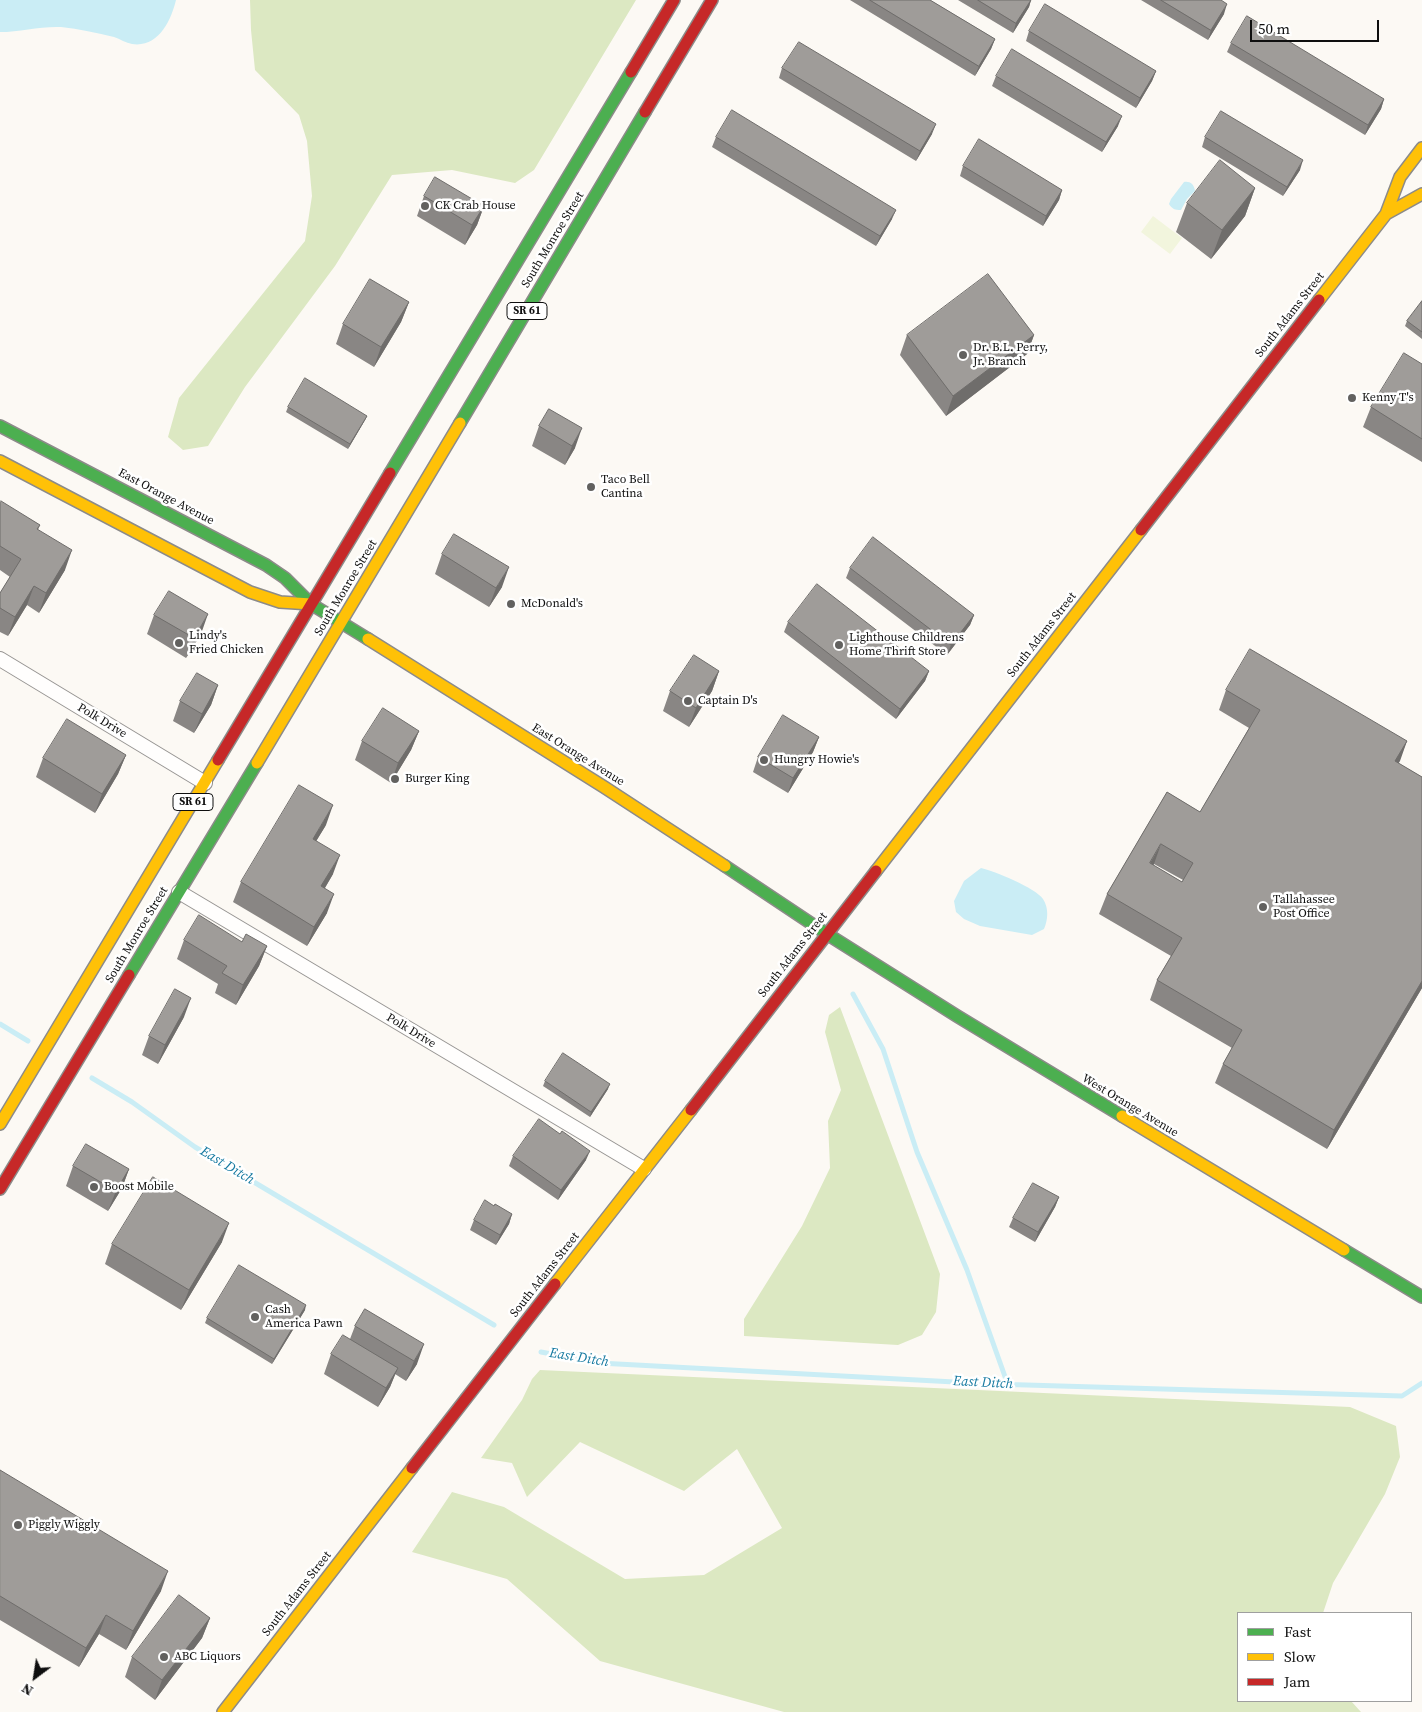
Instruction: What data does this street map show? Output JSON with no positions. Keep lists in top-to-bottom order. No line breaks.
{"streets":{"main road":["South Monroe Street","SR 61","South Adams Street","East Orange Avenue","West Orange Avenue"],"street":["Polk Drive"]},"crossings":[["South Monroe Street","East Orange Avenue"],["South Monroe Street","Polk Drive"],["South Adams Street","East Orange Avenue"],["South Adams Street","Polk Drive"],["South Adams Street","West Orange Avenue"],["East Orange Avenue","West Orange Avenue"]],"water":["East Ditch"],"places":["CK Crab House","Dr. B.L. Perry, Jr. Branch","Kenny T's","Taco Bell Cantina","McDonald's","Lindy's Fried Chicken","Lighthouse Childrens Home Thrift Store","Captain D's","Hungry Howie's","Burger King","Tallahassee Post Office","Boost Mobile","Cash America Pawn","Piggly Wiggly","ABC Liquors"],"legend":["Fast","Slow","Jam"],"scale_bar":"50 m","north":"bottom left"}
